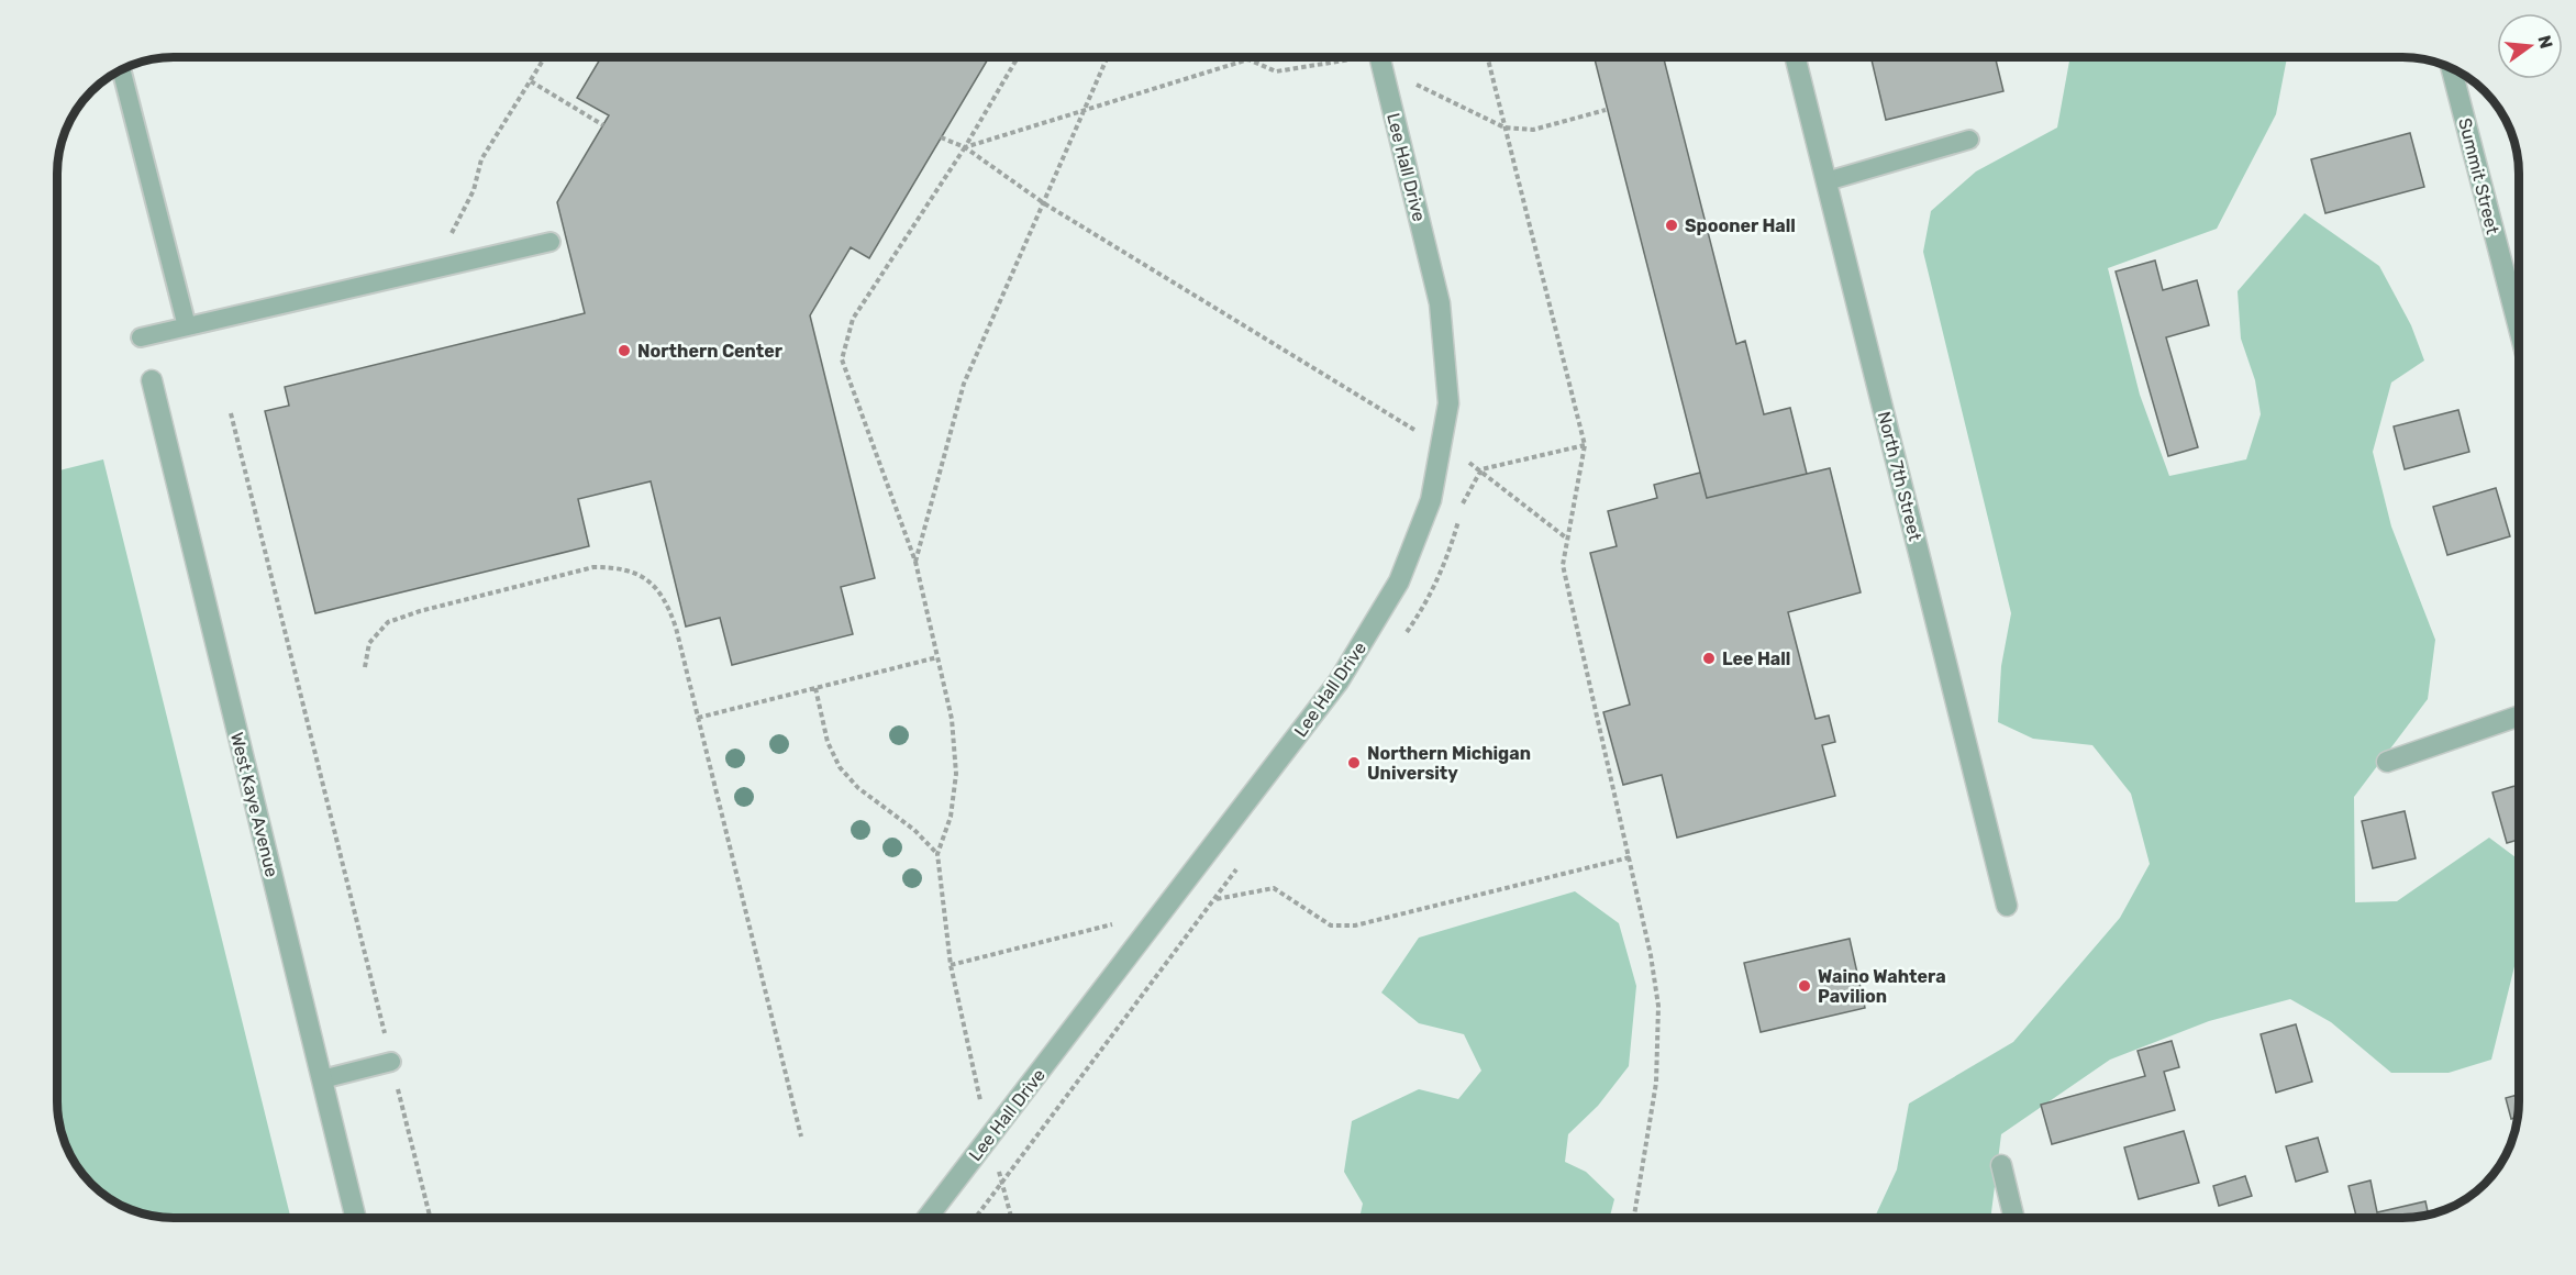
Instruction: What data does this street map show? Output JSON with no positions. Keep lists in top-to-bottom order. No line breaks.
{"streets":{"street":["Lee Hall Drive","Summit Street","North 7th Street","West Kaye Avenue"]},"places":["Spooner Hall","Northern Center","Lee Hall","Northern Michigan University","Waino Wahtera Pavilion"],"north":"right"}
